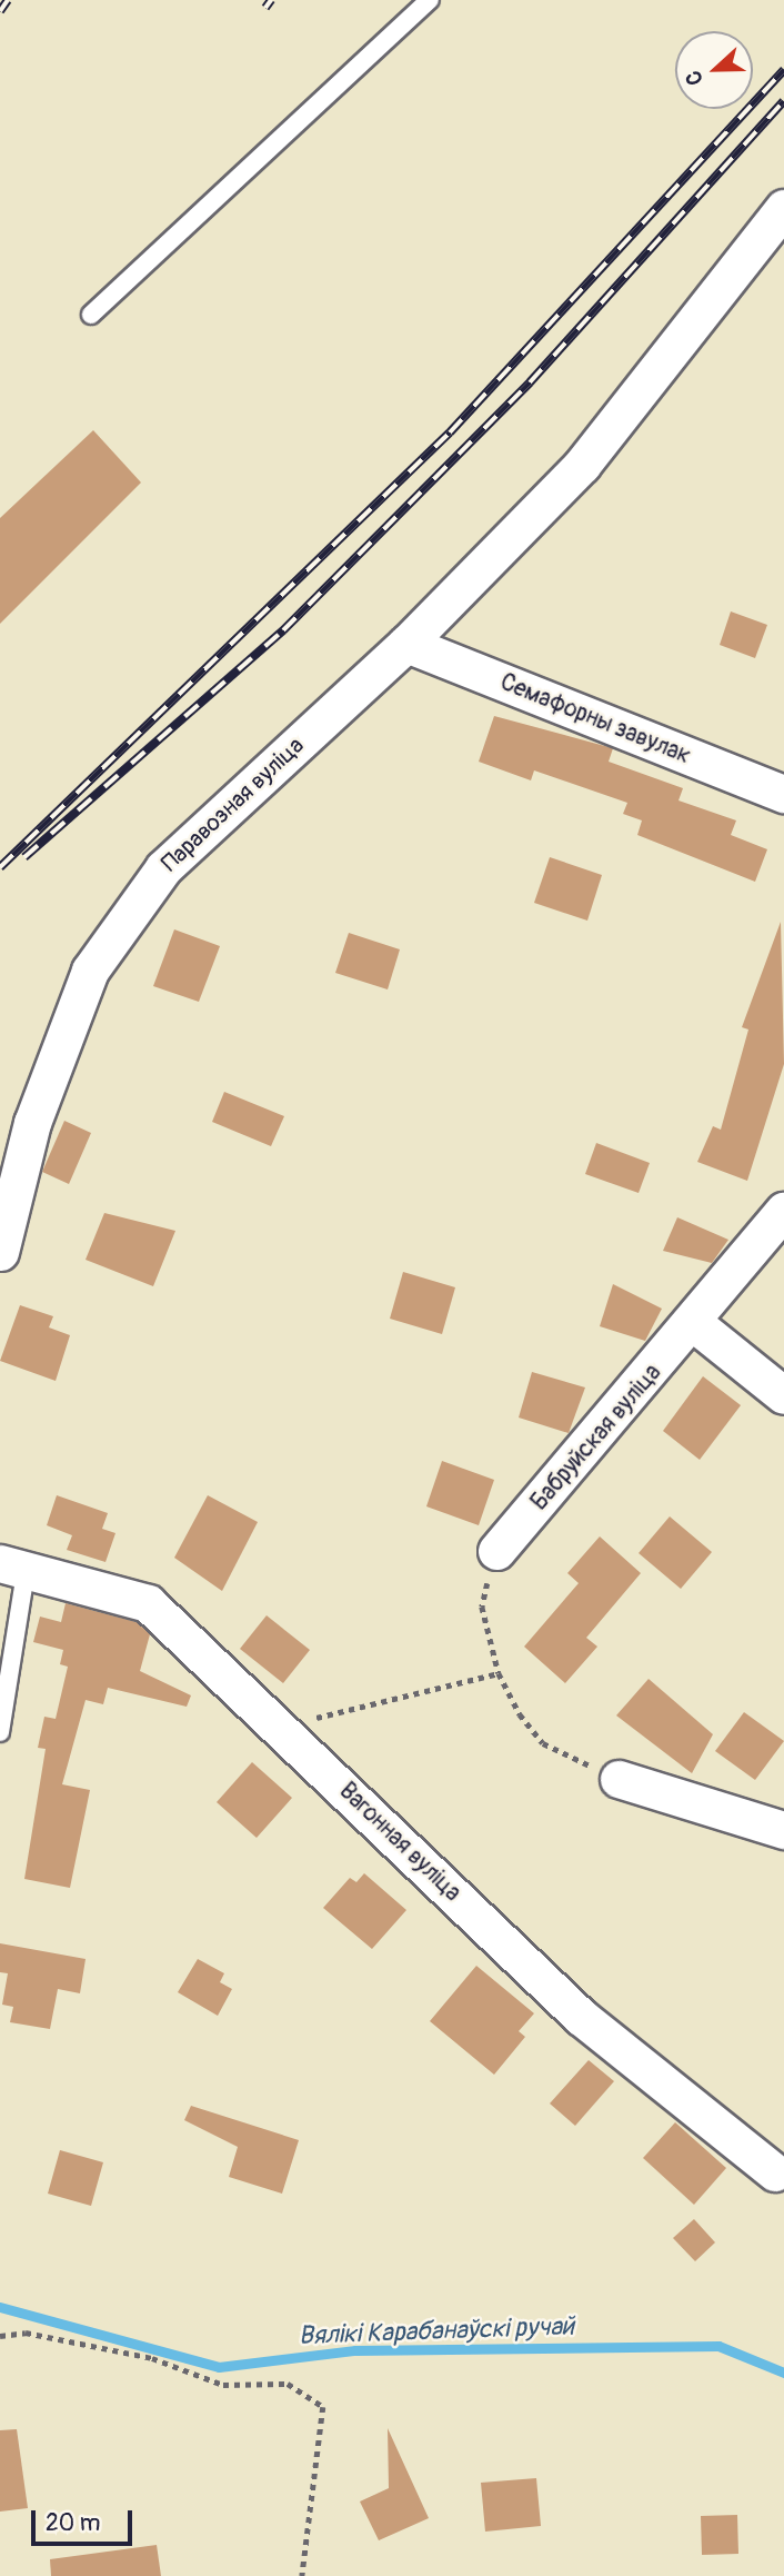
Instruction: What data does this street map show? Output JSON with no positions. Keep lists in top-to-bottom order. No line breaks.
{"streets":{"street":["Семафорны завулак","Паравозная вуліца","Бабруйская вуліца","Вагонная вуліца"]},"crossings":[["Семафорны завулак","Паравозная вуліца"]],"water":["Вялікі Карабанаўскі ручай"],"scale_bar":"20 m","north":"left"}
